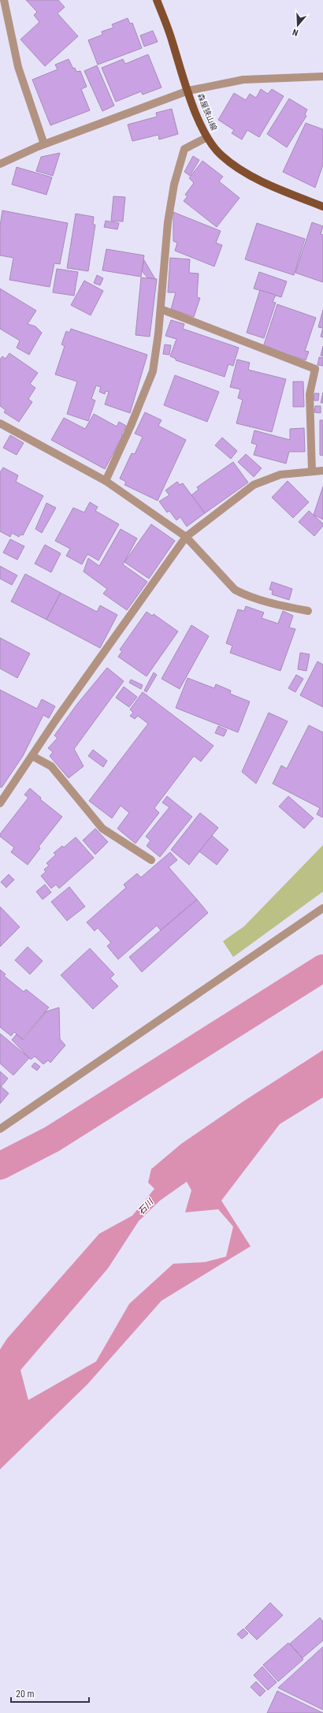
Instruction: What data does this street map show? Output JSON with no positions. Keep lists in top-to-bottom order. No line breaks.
{"streets":{"main road":["森屋狭山線"]},"water":["石川"],"scale_bar":"20 m","north":"bottom"}
